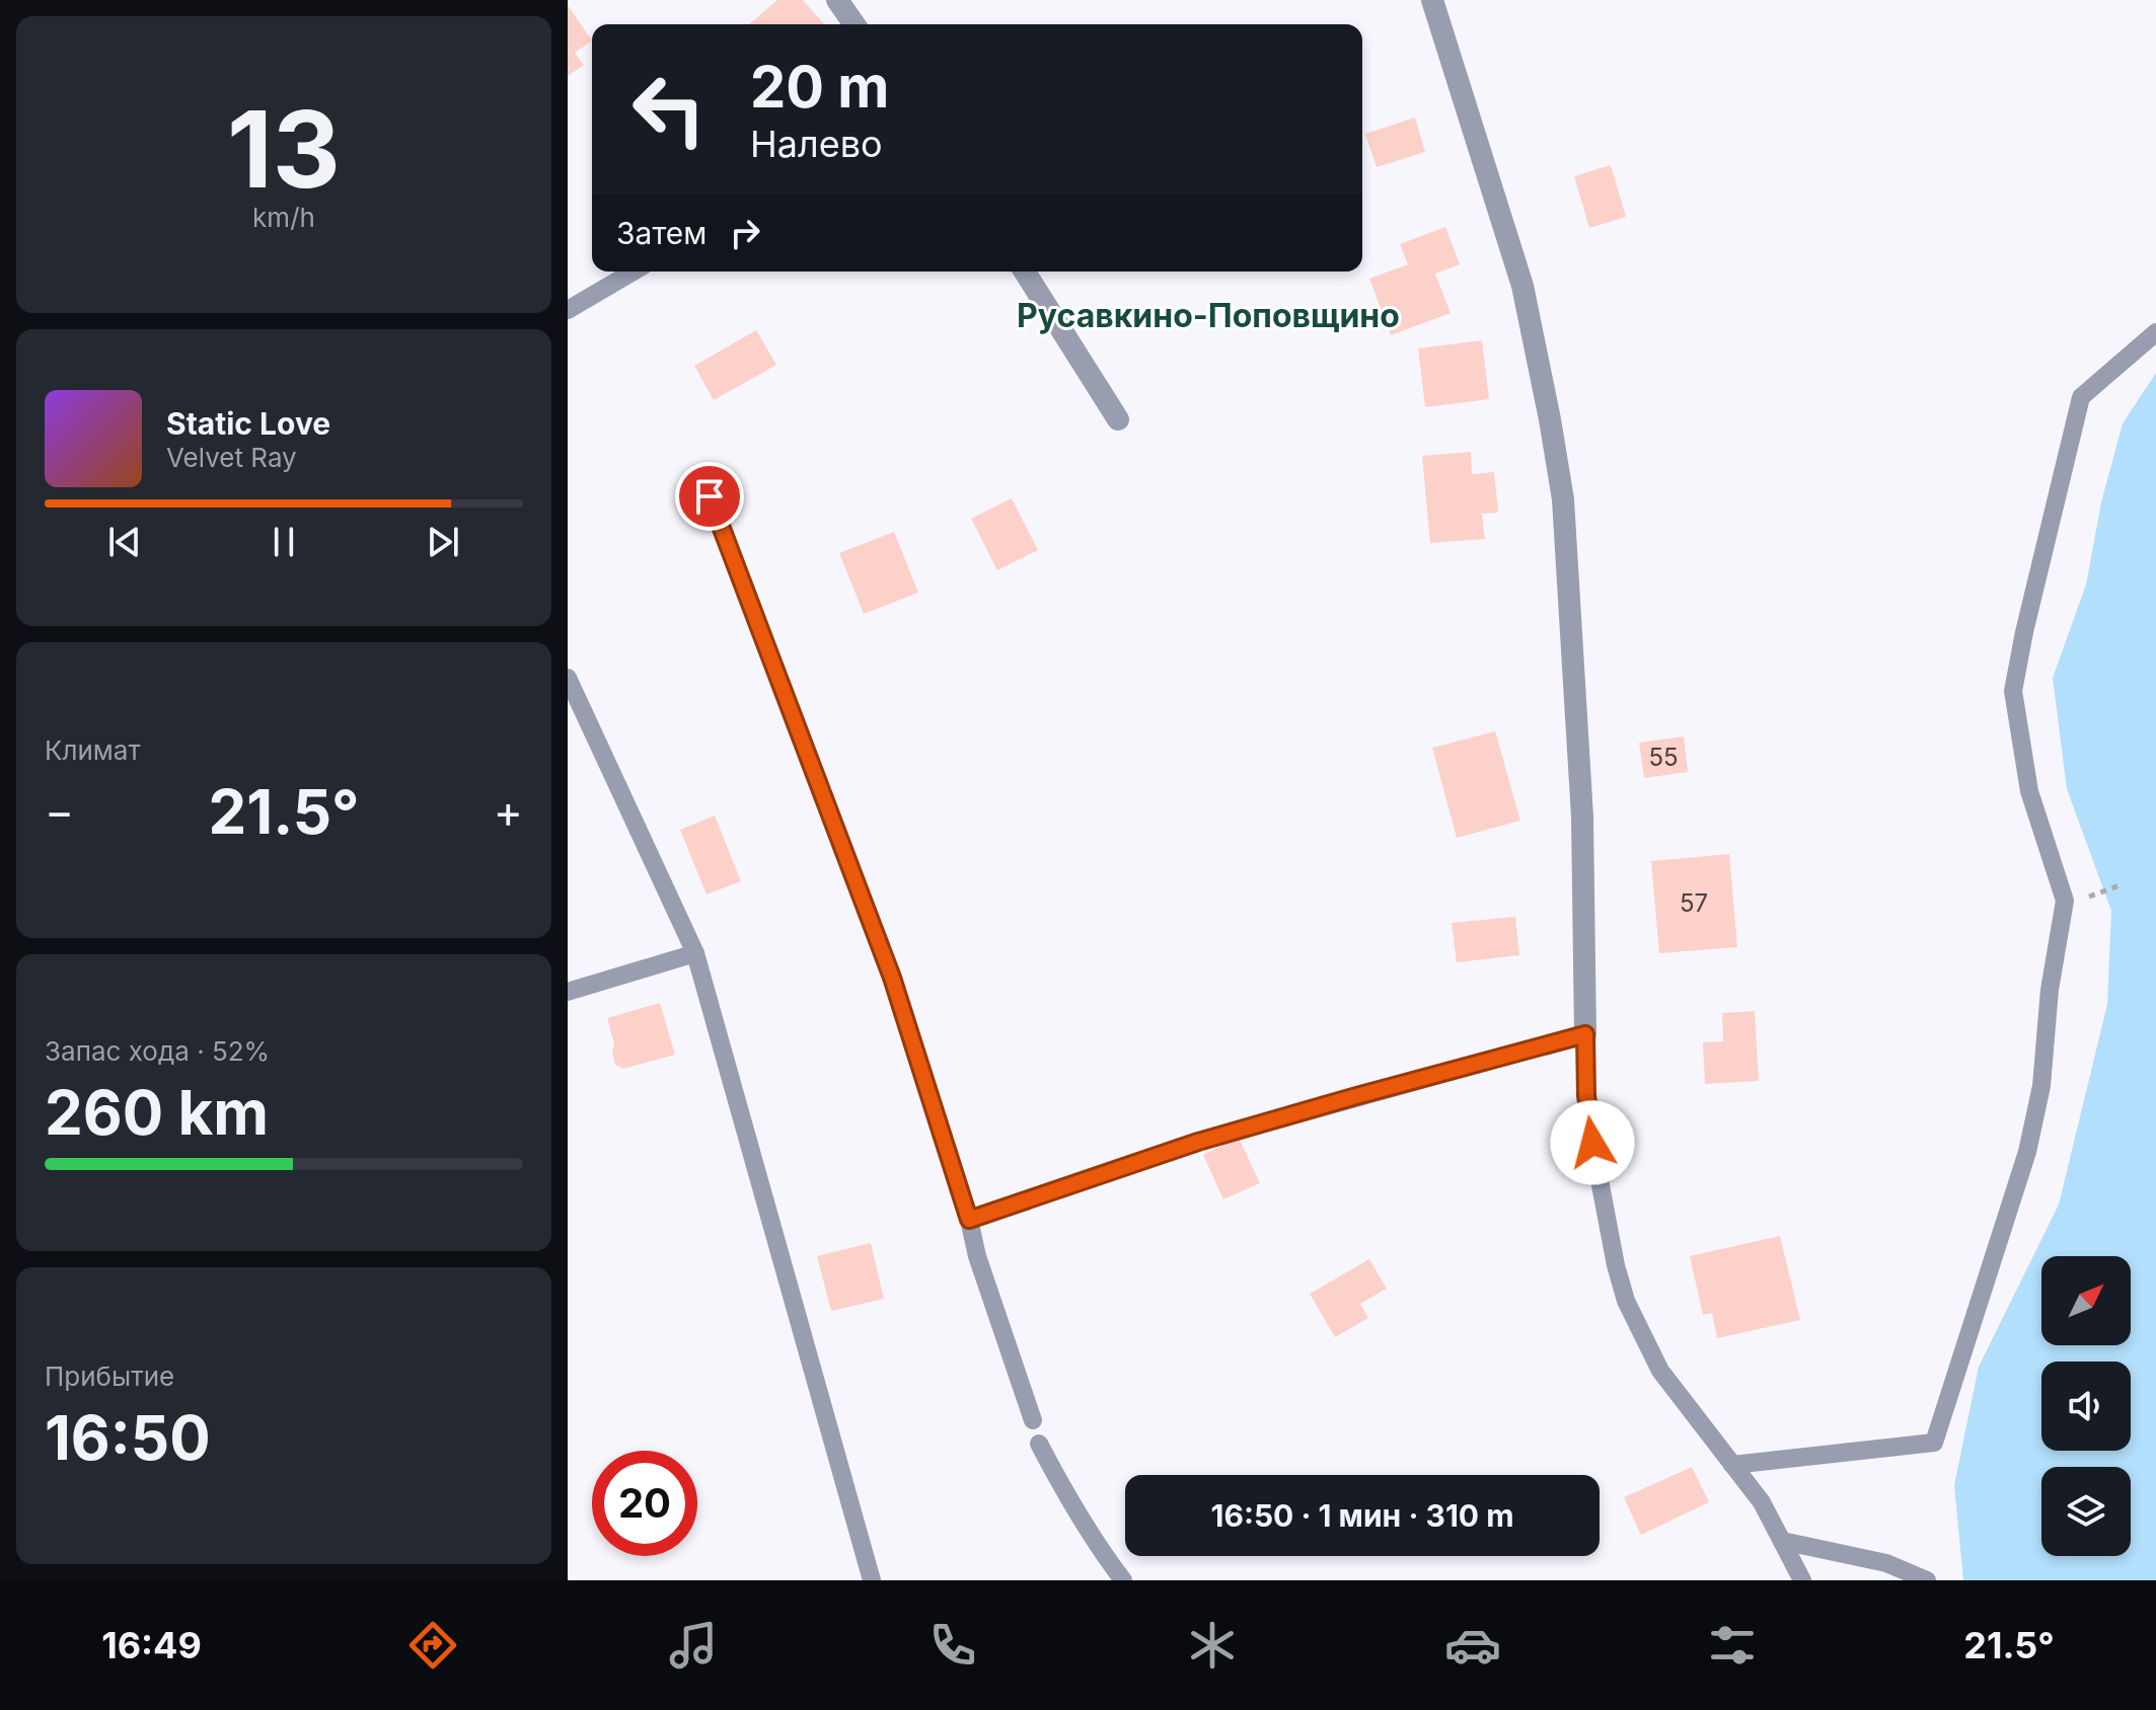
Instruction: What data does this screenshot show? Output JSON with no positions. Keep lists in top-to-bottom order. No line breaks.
{"districts":["Русавкино-Поповщино"],"house_numbers":["55","57"],"north":"top right","page":{"tile":[["13","km/h"],"Климат",["Запас хода · 52%","260 km"],["Прибытие","16:50"]],"turn":["20 m","Налево"],"then":"Затем","song":["Static Love","Velvet Ray"],"heat":["−","21.5°","+"],"limit":"20","trip":"16:50 · 1 мин · 310 m","tabs":["16:49","21.5°"]}}
